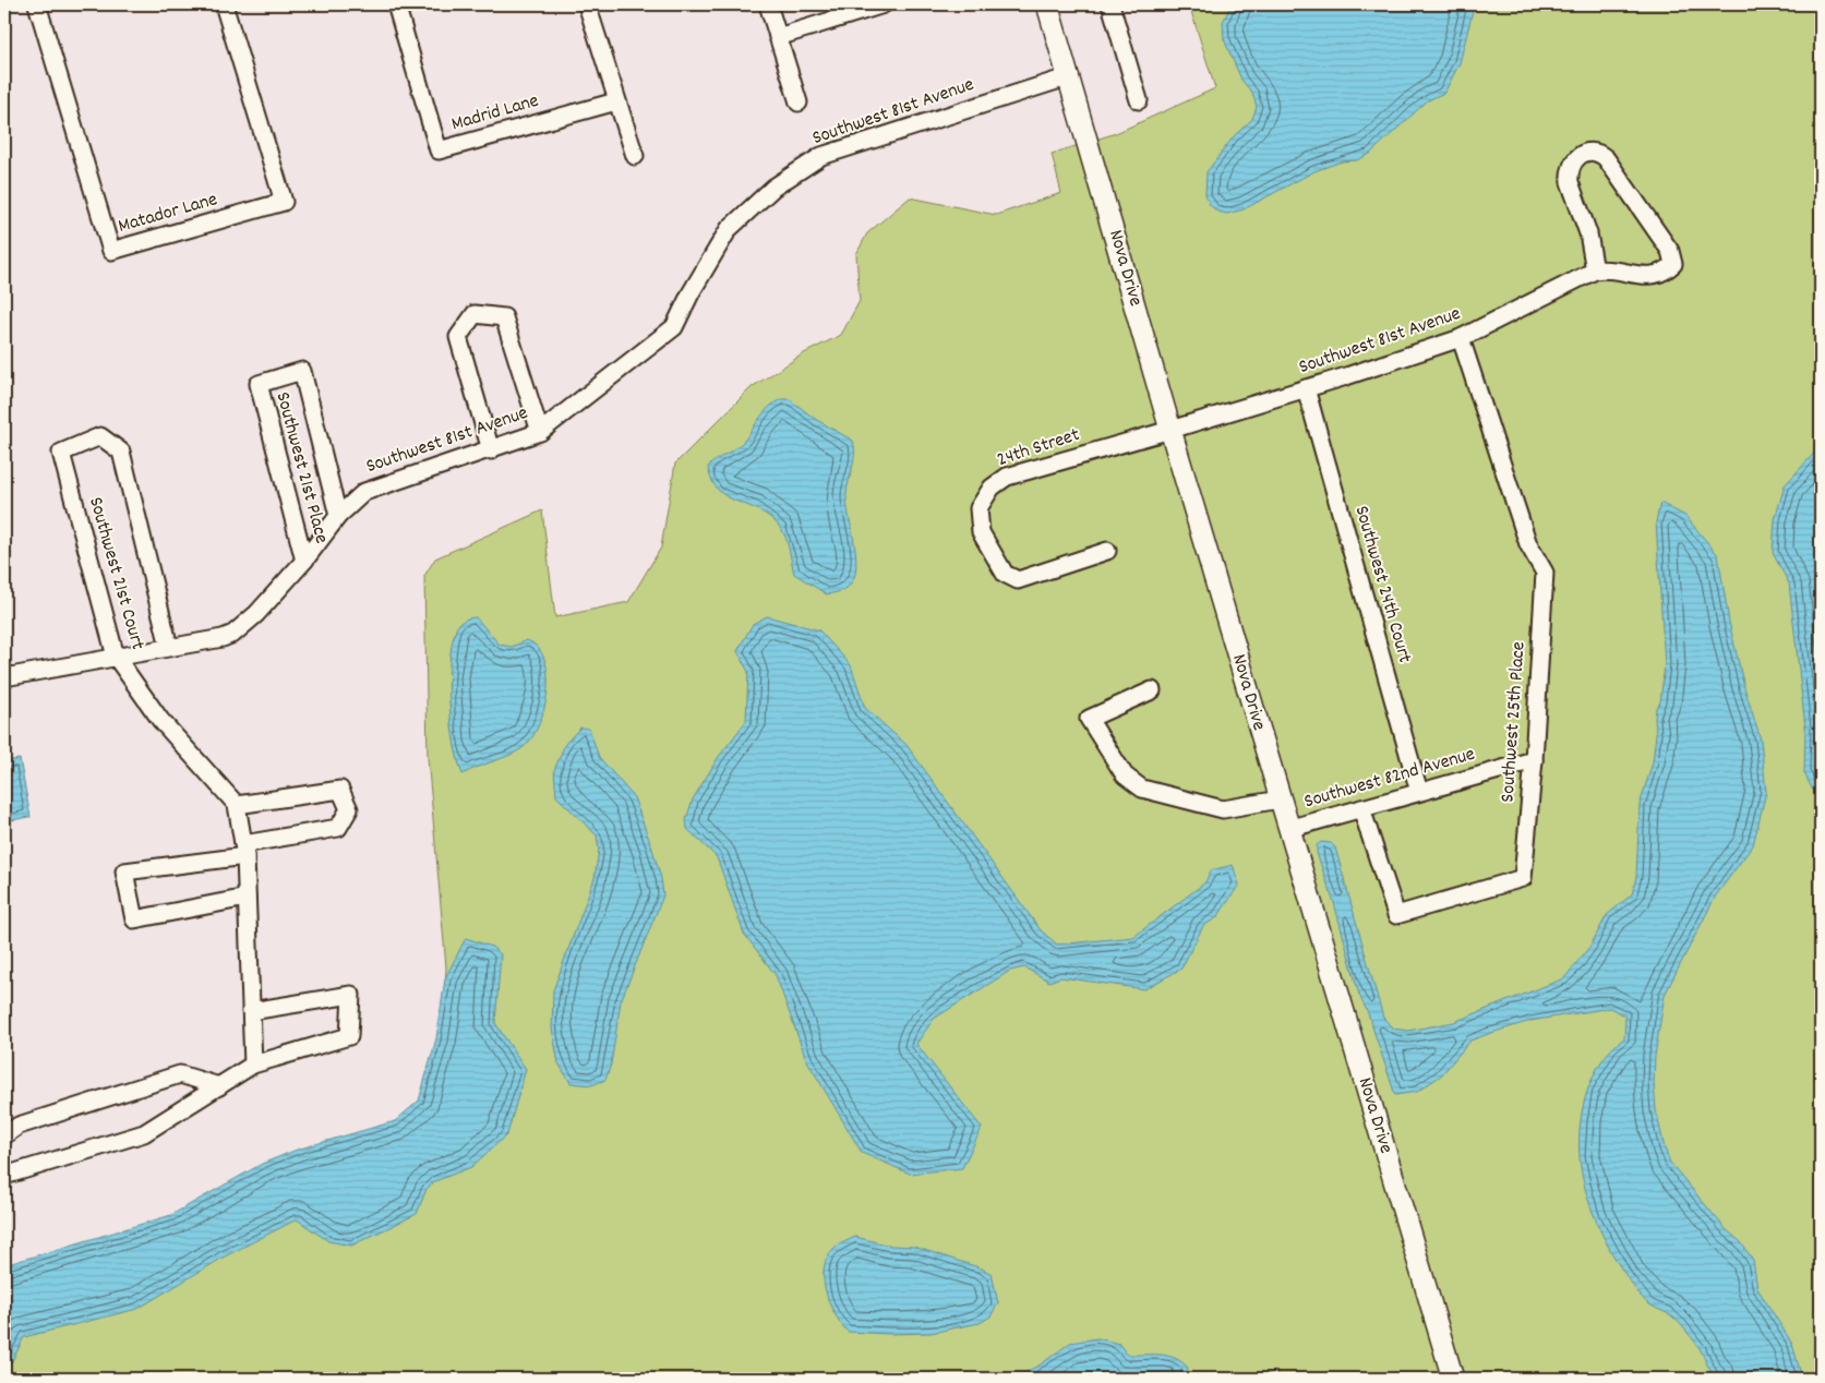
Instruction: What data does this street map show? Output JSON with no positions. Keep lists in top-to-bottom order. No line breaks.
{"streets":{"street":["Southwest 81st Avenue","Madrid Lane","Matador Lane","Nova Drive","24th Street","Southwest 21st Place","Southwest 21st Court","Southwest 24th Court","Southwest 25th Place","Southwest 82nd Avenue"]},"crossings":[["Southwest 81st Avenue","Nova Drive"],["Southwest 81st Avenue","24th Street"],["Southwest 81st Avenue","Southwest 21st Place"],["Southwest 81st Avenue","Southwest 21st Court"],["Southwest 81st Avenue","Southwest 24th Court"],["Southwest 81st Avenue","Southwest 25th Place"],["Nova Drive","24th Street"],["Nova Drive","Southwest 82nd Avenue"],["Southwest 24th Court","Southwest 82nd Avenue"],["Southwest 25th Place","Southwest 82nd Avenue"]]}
